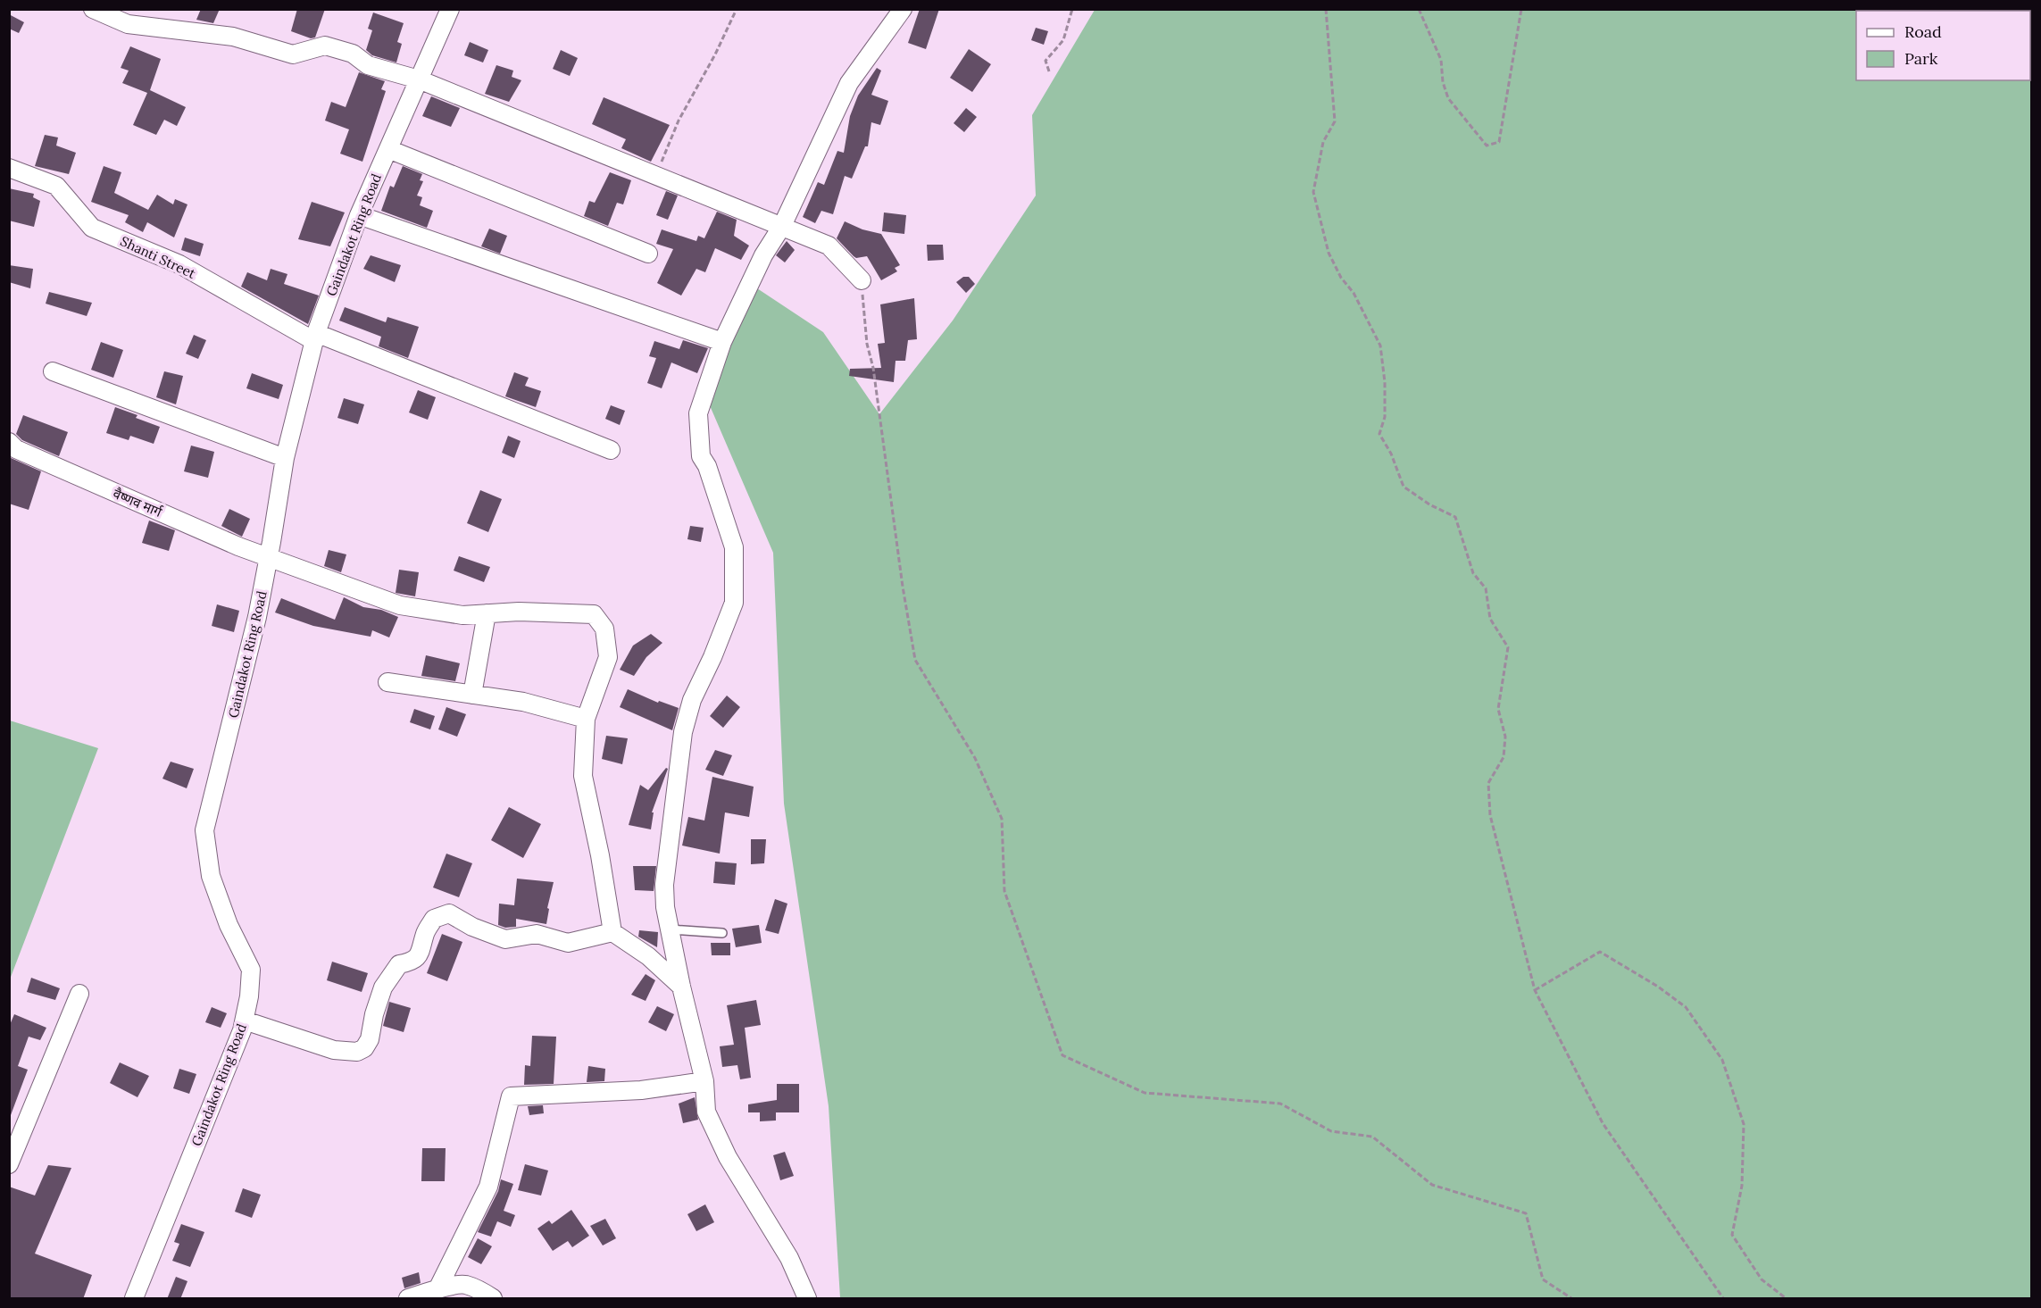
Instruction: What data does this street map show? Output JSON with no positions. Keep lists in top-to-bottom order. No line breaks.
{"streets":{"street":["Gaindakot Ring Road","Shanti Street","वैष्णव मार्ग"]},"crossings":[["Gaindakot Ring Road","Shanti Street"],["Gaindakot Ring Road","वैष्णव मार्ग"]],"legend":["Road","Park"]}
